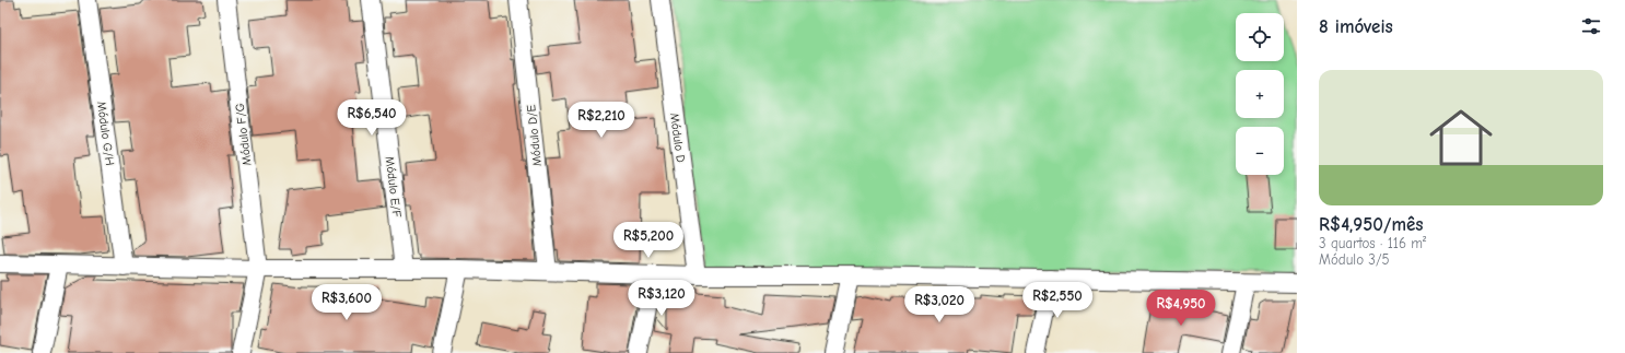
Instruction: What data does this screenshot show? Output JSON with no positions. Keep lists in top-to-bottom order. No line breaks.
{"streets":{"street":["Módulo G/H","Módulo F/G","Módulo D/E","Módulo D","Módulo E/F"]},"page":{"heading":"8 imóveis","map_buttons":["+","−"],"list":[{"name":"R$4,950/mês","note":"3 quartos · 116 m² · Módulo 3/5"}],"price":["R$6,540","R$2,210","R$5,200","R$3,120","R$2,550","R$3,600","R$3,020","R$4,950"]}}
